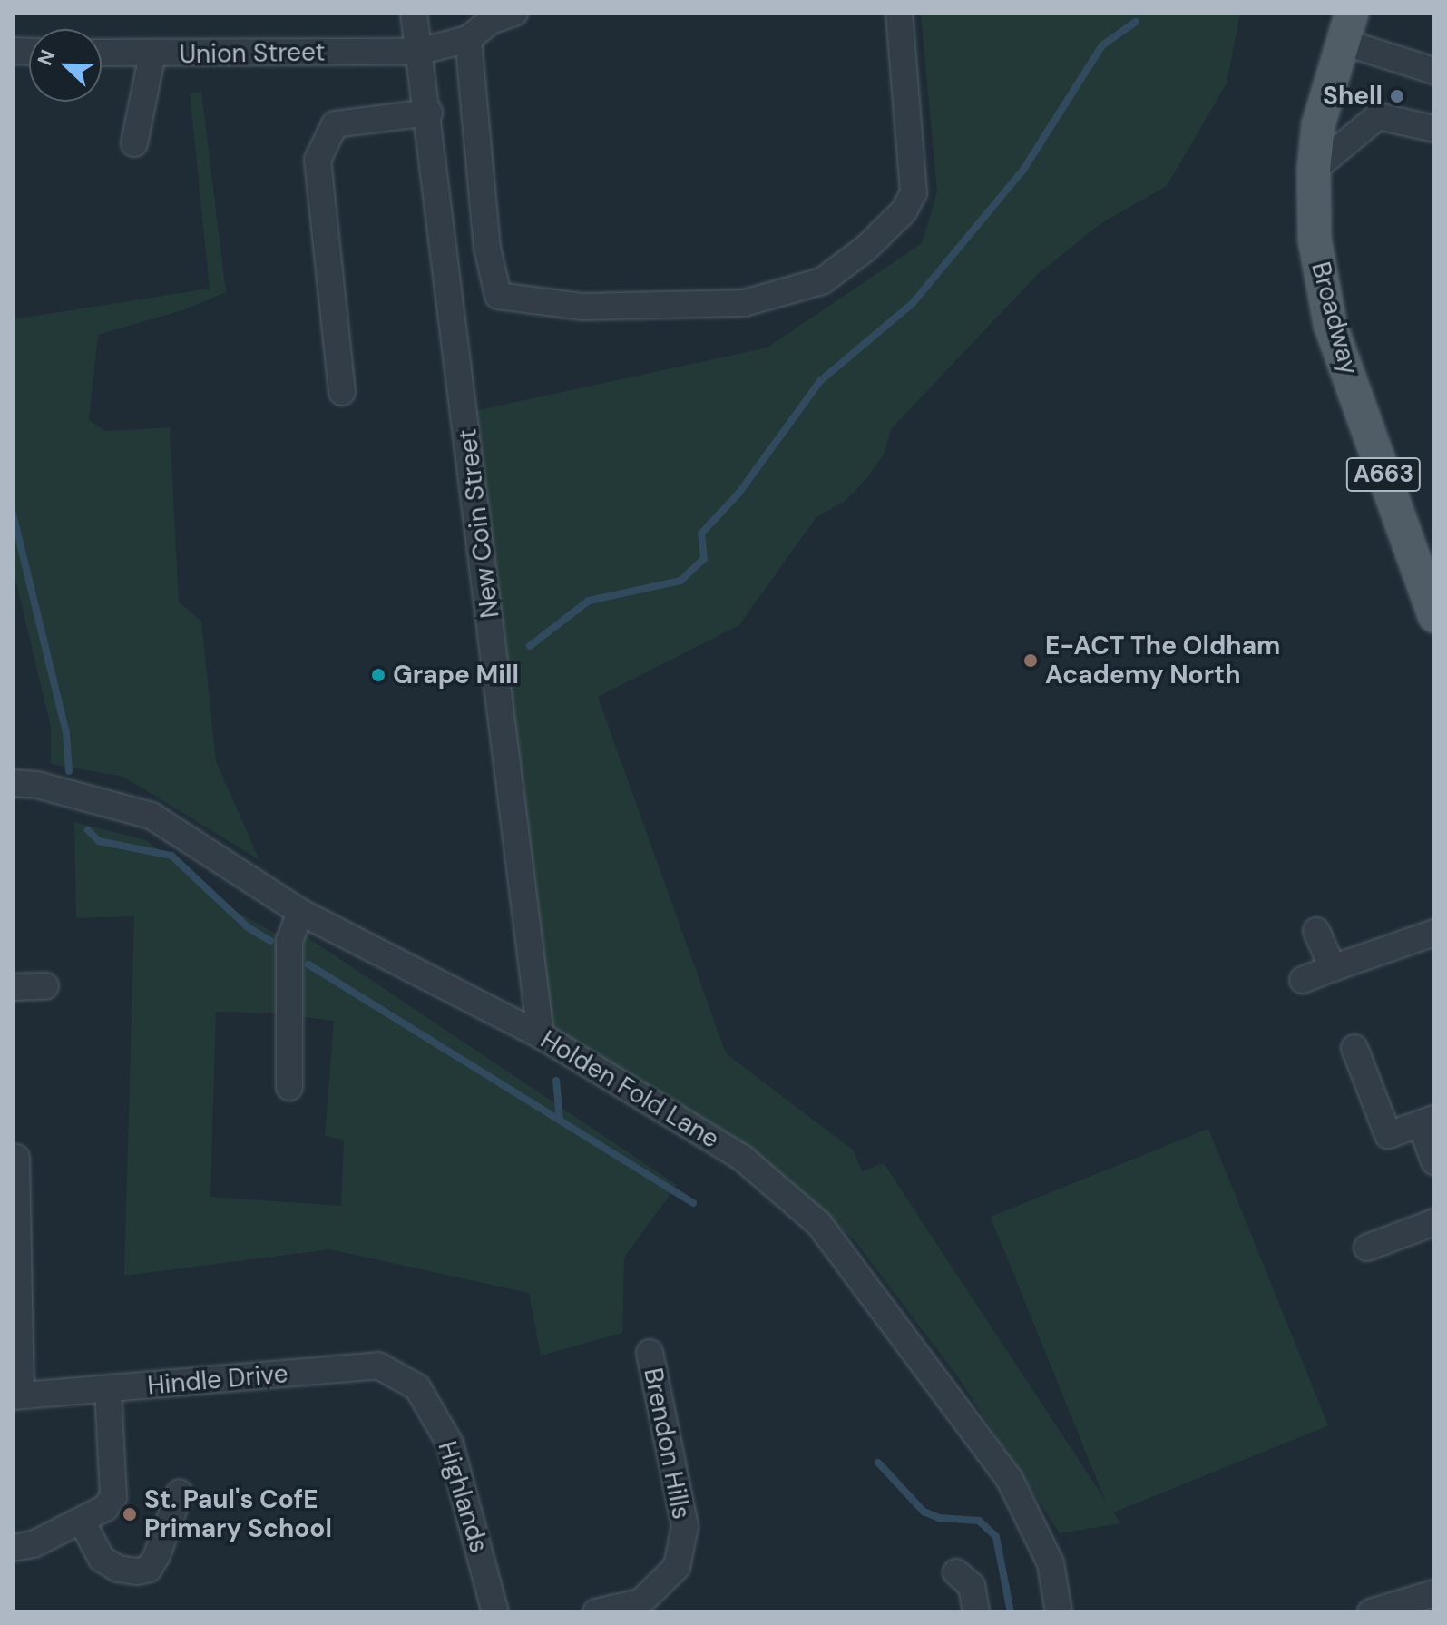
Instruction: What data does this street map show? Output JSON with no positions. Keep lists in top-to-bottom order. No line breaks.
{"streets":{"main road":["Broadway","A663"],"street":["Union Street","New Coin Street","Holden Fold Lane","Hindle Drive","Brendon Hills","Highlands"]},"crossings":[["Union Street","New Coin Street"],["New Coin Street","Holden Fold Lane"],["Hindle Drive","Highlands"]],"places":["Shell","E-ACT The Oldham Academy North","Grape Mill","St. Paul's CofE Primary School"],"north":"left"}
